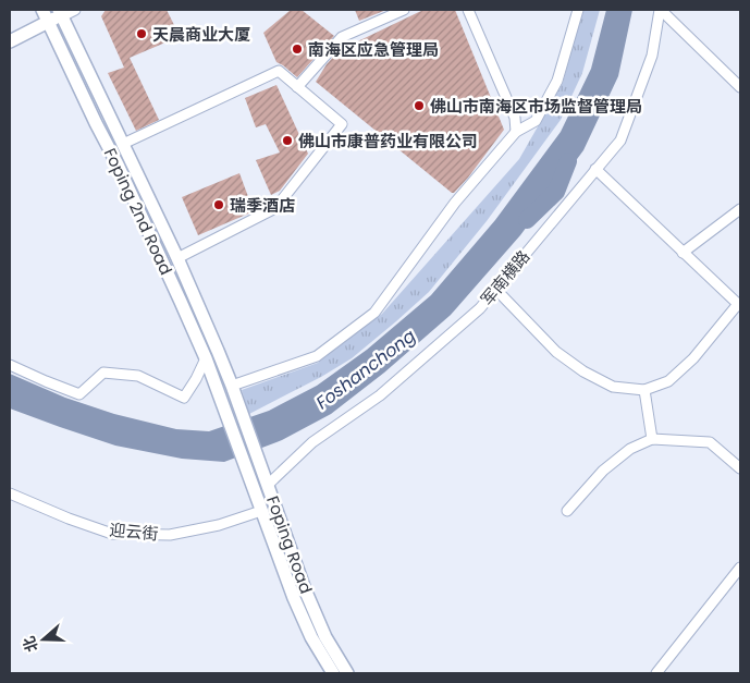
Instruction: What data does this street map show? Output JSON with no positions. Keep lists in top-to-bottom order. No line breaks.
{"streets":{"main road":["Foping 2nd Road","Foping Road"],"street":["军南横路","迎云街"]},"crossings":[["Foping 2nd Road","Foping Road"],["军南横路","Foping Road"],["迎云街","Foping Road"]],"water":["Foshanchong"],"places":["天晨商业大厦","南海区应急管理局","佛山市南海区市场监督管理局","佛山市康普药业有限公司","瑞季酒店"],"north":"left"}
